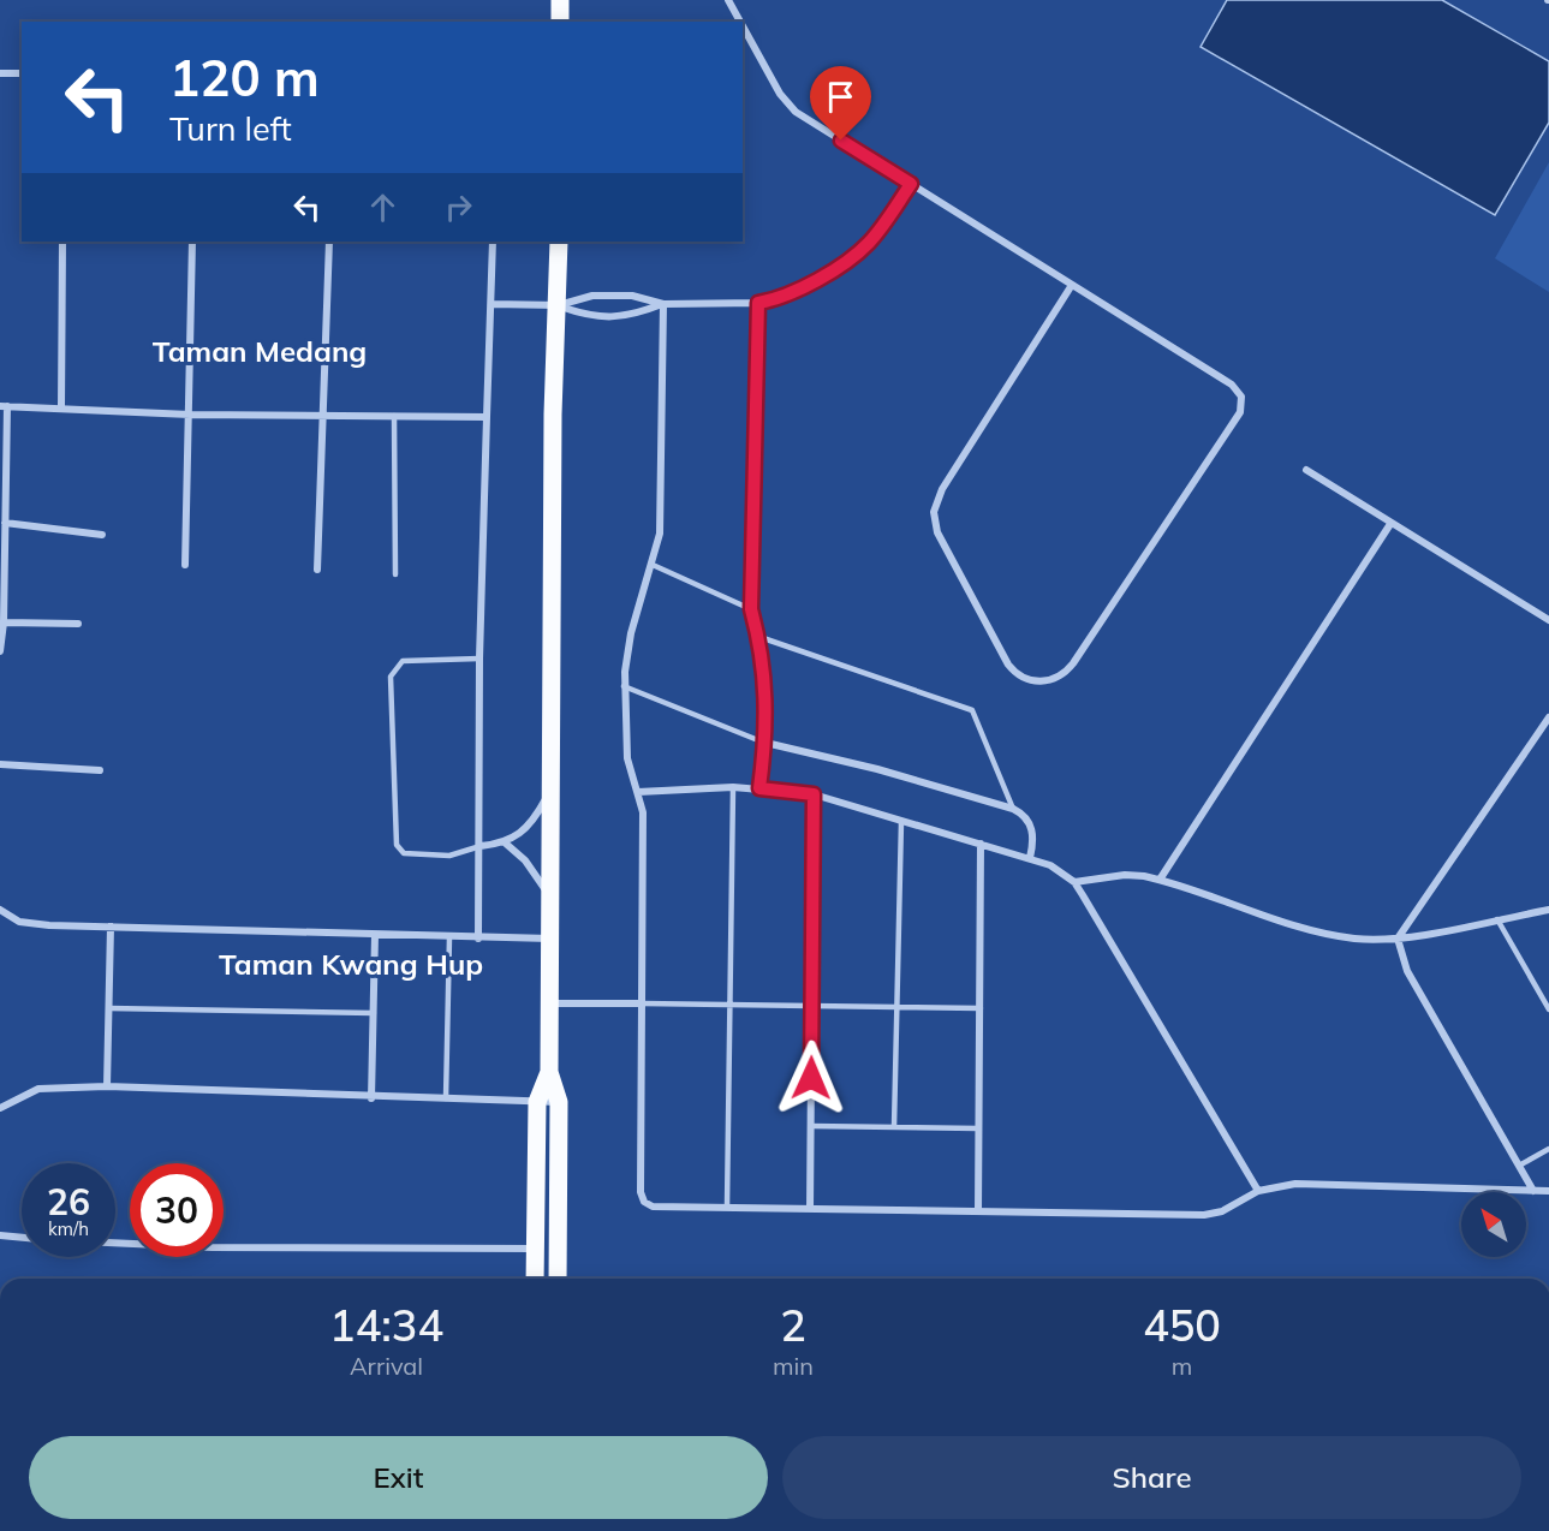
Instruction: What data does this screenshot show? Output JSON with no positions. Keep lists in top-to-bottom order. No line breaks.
{"districts":["Taman Medang","Taman Kwang Hup"],"north":"top left","page":{"turn":["120 m","Turn left"],"speed":"26 km/h","limit":"30","eta":["14:34","Arrival","2","min","450","m"],"buttons":["Exit","Share"]}}
